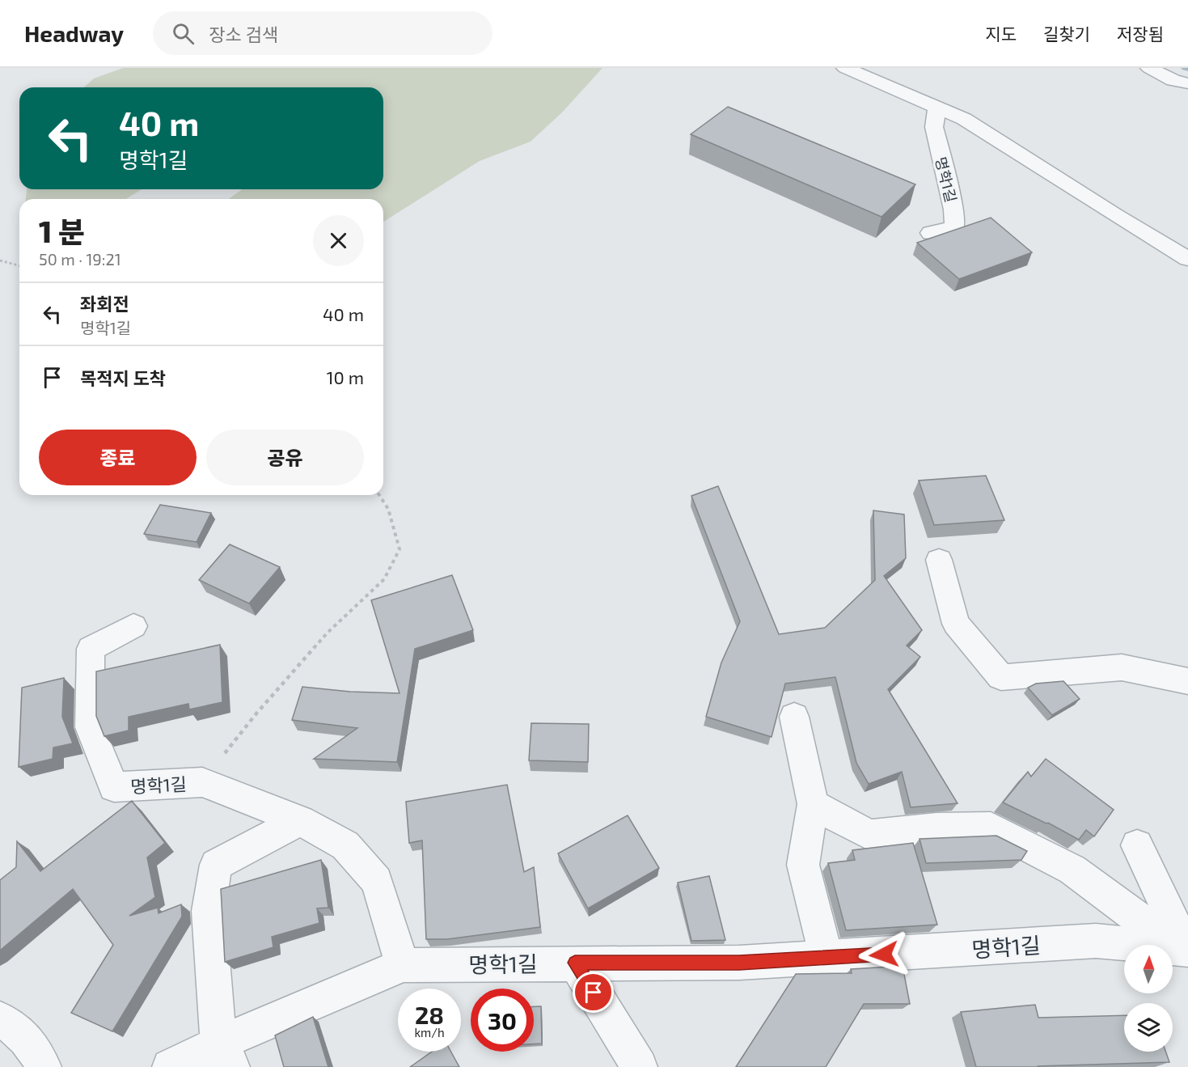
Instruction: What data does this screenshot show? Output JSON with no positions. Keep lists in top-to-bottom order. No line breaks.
{"streets":{"street":["명학1길"]},"north":"top","page":{"header":"Headway","search":"장소 검색","nav":["지도","길찾기","저장됨"],"turn":["40 m","명학1길"],"heading":["1 분","50 m · 19:21"],"list":[{"name":"좌회전","note":"명학1길","value":"40 m"},{"name":"목적지 도착","value":"10 m"}],"buttons":["종료","공유"],"speed":"28 km/h","limit":"30"}}
